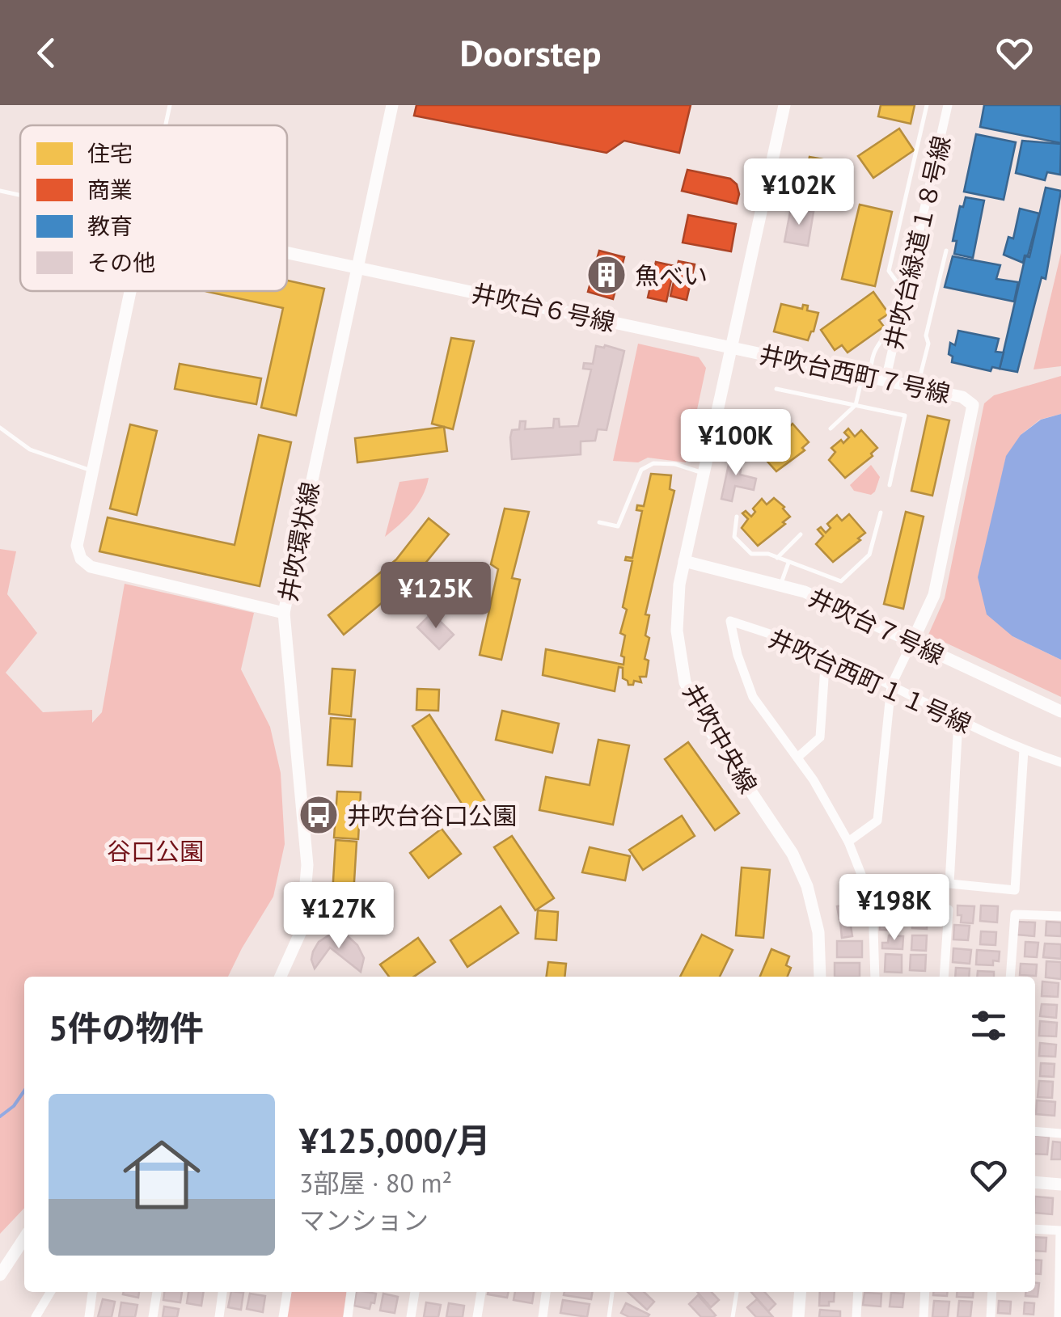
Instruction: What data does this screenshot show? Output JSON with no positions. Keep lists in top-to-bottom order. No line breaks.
{"streets":{"street":["井吹台緑道１８号線","井吹台６号線","井吹台西町７号線","井吹環状線","井吹台７号線","井吹台西町１１号線","井吹中央線"]},"crossings":[["井吹台緑道１８号線","井吹台西町７号線"],["井吹台６号線","井吹台西町７号線"],["井吹台６号線","井吹環状線"],["井吹台６号線","井吹中央線"],["井吹台西町７号線","井吹台７号線"],["井吹台西町７号線","井吹中央線"],["井吹台７号線","井吹中央線"]],"parks":["谷口公園"],"places":{"building":["魚べい"],"bus stop":["井吹台谷口公園"]},"legend":["住宅","商業","教育","その他"],"page":{"header":"Doorstep","price":["¥102K","¥100K","¥125K","¥198K","¥127K"],"heading":"5件の物件","list":[{"name":"¥125,000/月","note":"3部屋 · 80 m² · マンション"}]}}
